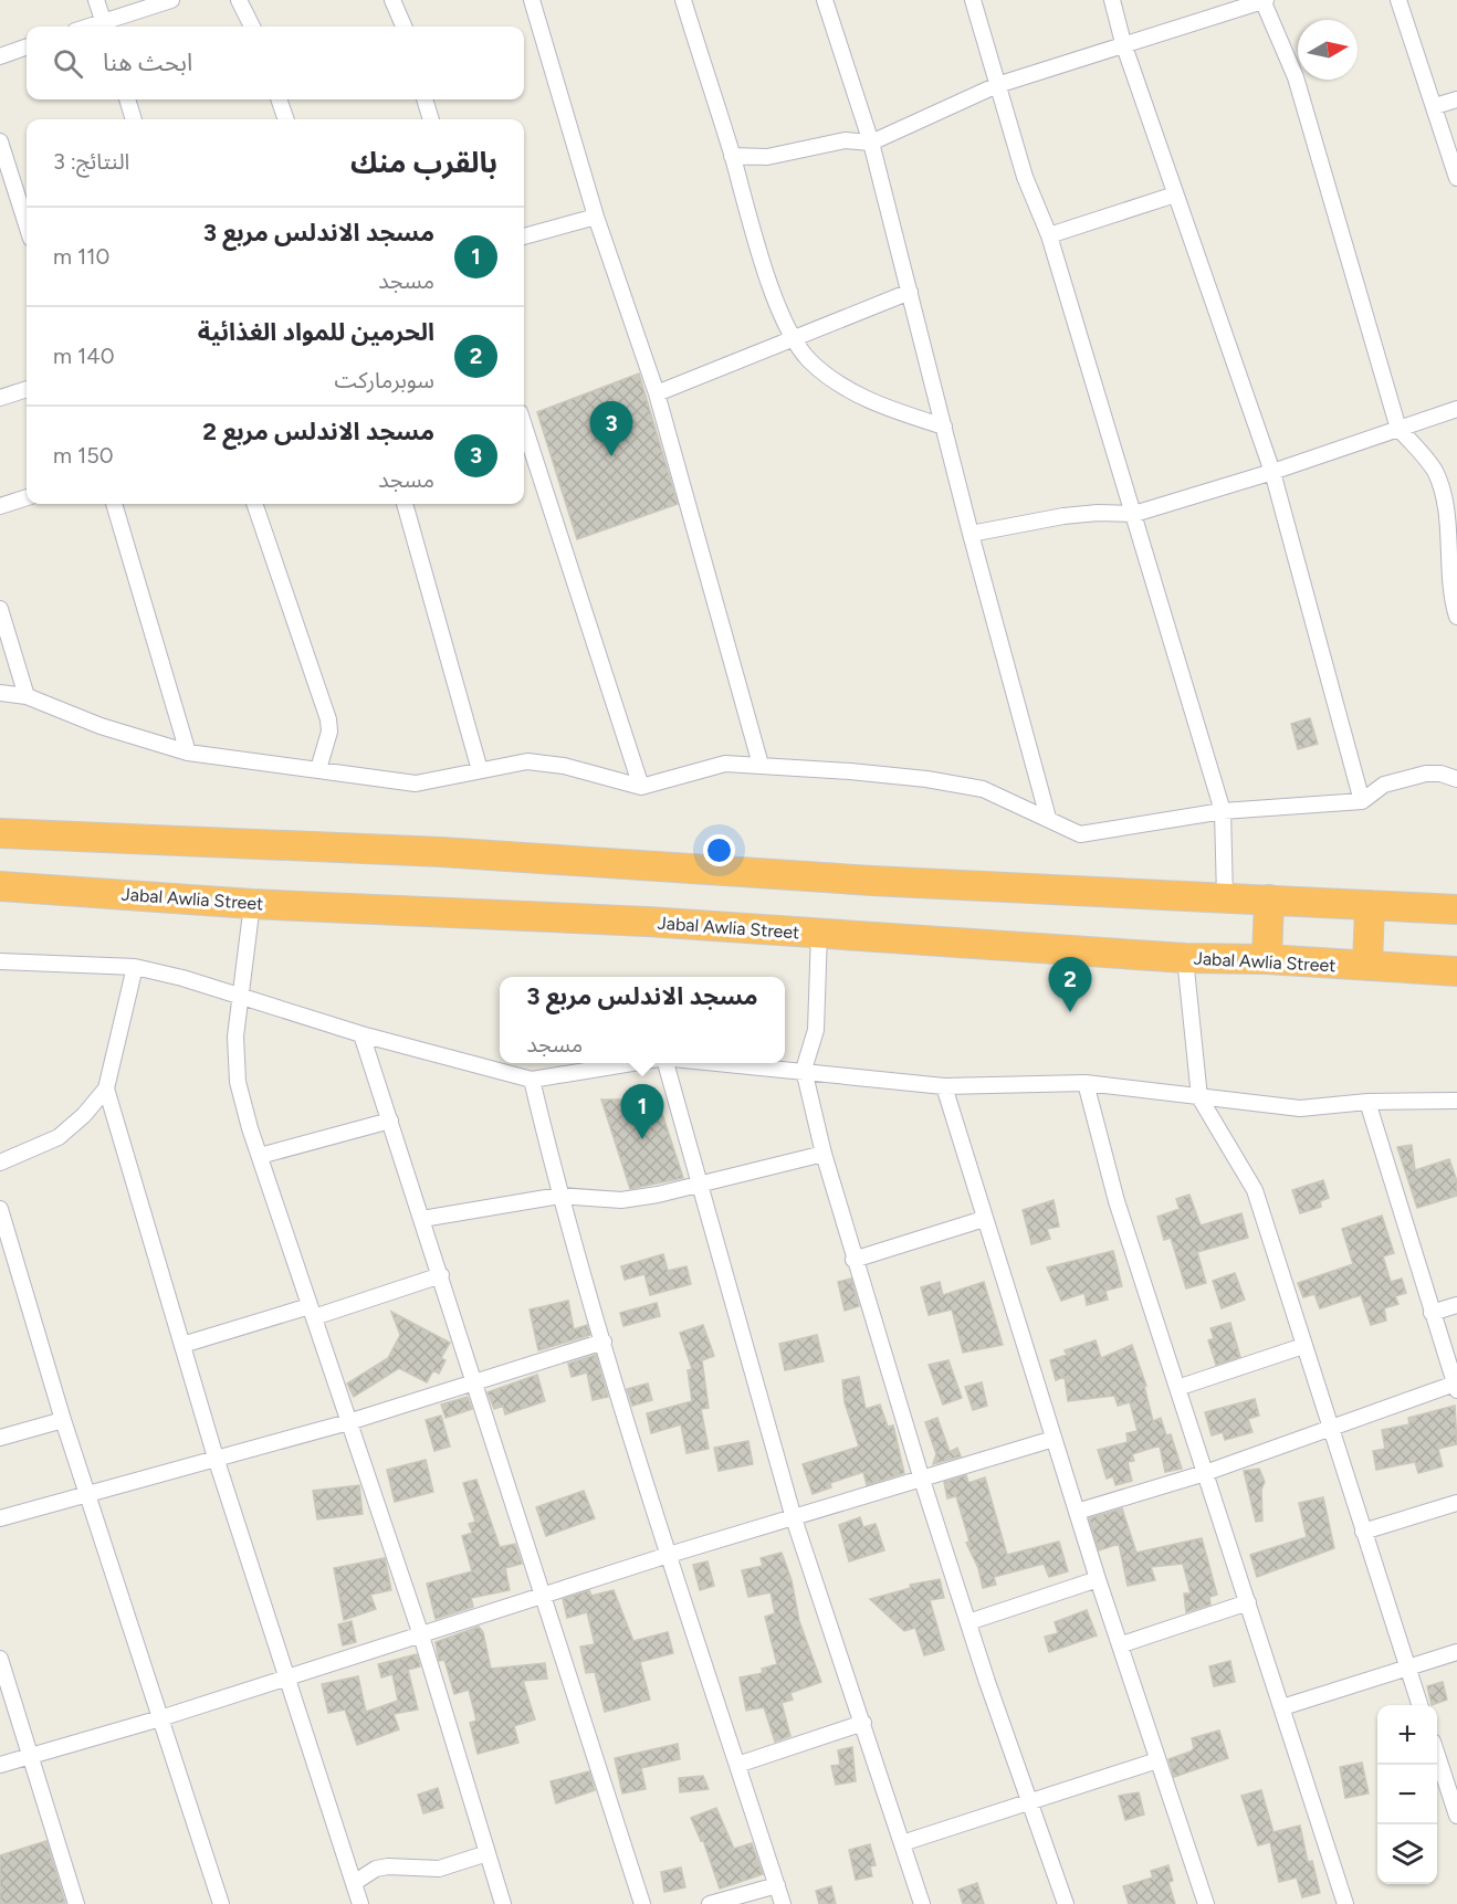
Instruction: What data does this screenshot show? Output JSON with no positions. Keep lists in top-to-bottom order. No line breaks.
{"streets":{"highway":["Jabal Awlia Street"]},"north":"right","page":{"search":"ابحث هنا","heading":["بالقرب منك","النتائج: 3"],"list":[{"mark":"1","name":"مسجد الاندلس مربع 3","note":"مسجد","value":"110 m"},{"mark":"2","name":"الحرمين للمواد الغذائية","note":"سوبرماركت","value":"140 m"},{"mark":"3","name":"مسجد الاندلس مربع 2","note":"مسجد","value":"150 m"}],"pins":["3","2","1"],"popup":["مسجد الاندلس مربع 3","مسجد"],"map_buttons":["+","−"]}}
